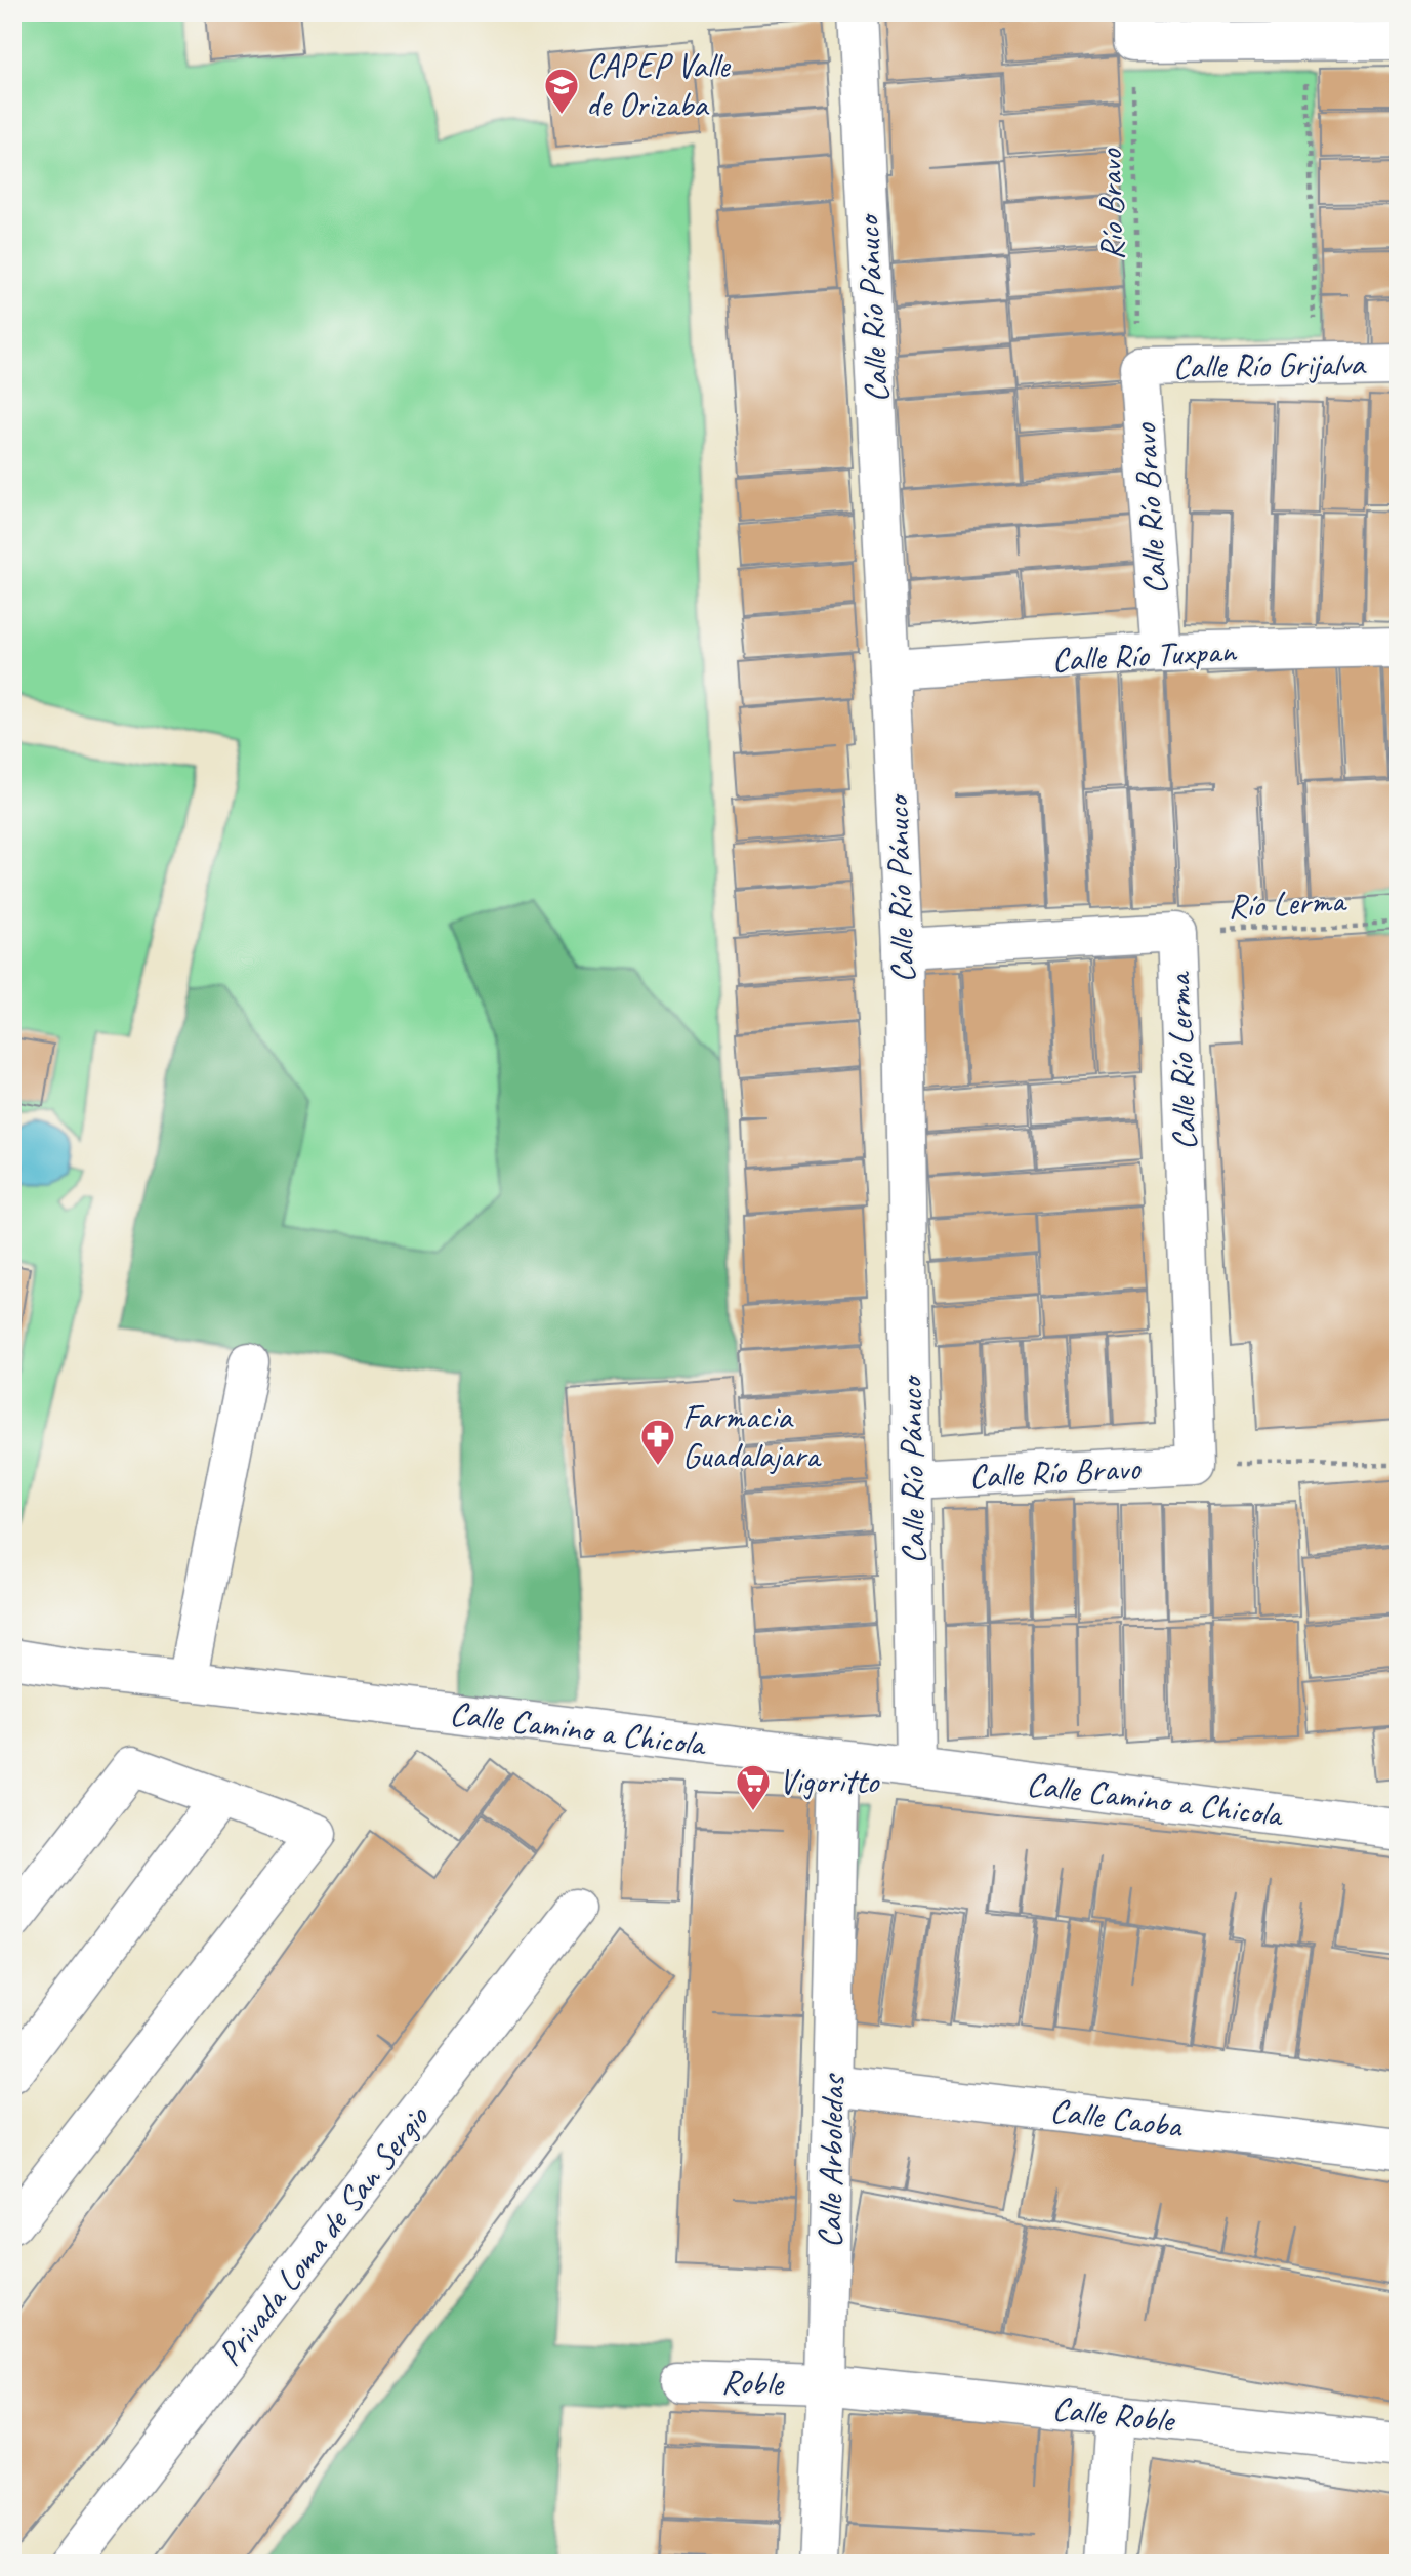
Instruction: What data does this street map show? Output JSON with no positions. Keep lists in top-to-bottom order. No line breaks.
{"streets":{"street":["Calle Río Pánuco","Calle Río Grijalva","Calle Río Bravo","Calle Río Tuxpan","Calle Río Lerma","Calle Camino a Chicola","Calle Caoba","Calle Arboledas","Privada Loma de San Sergio","Roble","Calle Roble"],"path":["Río Bravo","Río Lerma"]},"crossings":[["Río Bravo","Calle Río Grijalva"],["Río Bravo","Calle Río Bravo"],["Calle Río Pánuco","Calle Río Bravo"],["Calle Río Pánuco","Calle Río Tuxpan"],["Calle Río Pánuco","Calle Río Lerma"],["Calle Río Pánuco","Calle Camino a Chicola"],["Calle Río Grijalva","Calle Río Bravo"],["Calle Río Bravo","Calle Río Tuxpan"],["Calle Río Bravo","Calle Río Lerma"],["Río Lerma","Calle Río Lerma"],["Calle Camino a Chicola","Calle Arboledas"],["Calle Caoba","Calle Arboledas"],["Calle Arboledas","Roble"],["Calle Arboledas","Calle Roble"],["Roble","Calle Roble"]],"places":{"school or university":["CAPEP Valle de Orizaba"],"pharmacy":["Farmacia Guadalajara"],"supermarket":["Vigoritto"]}}
